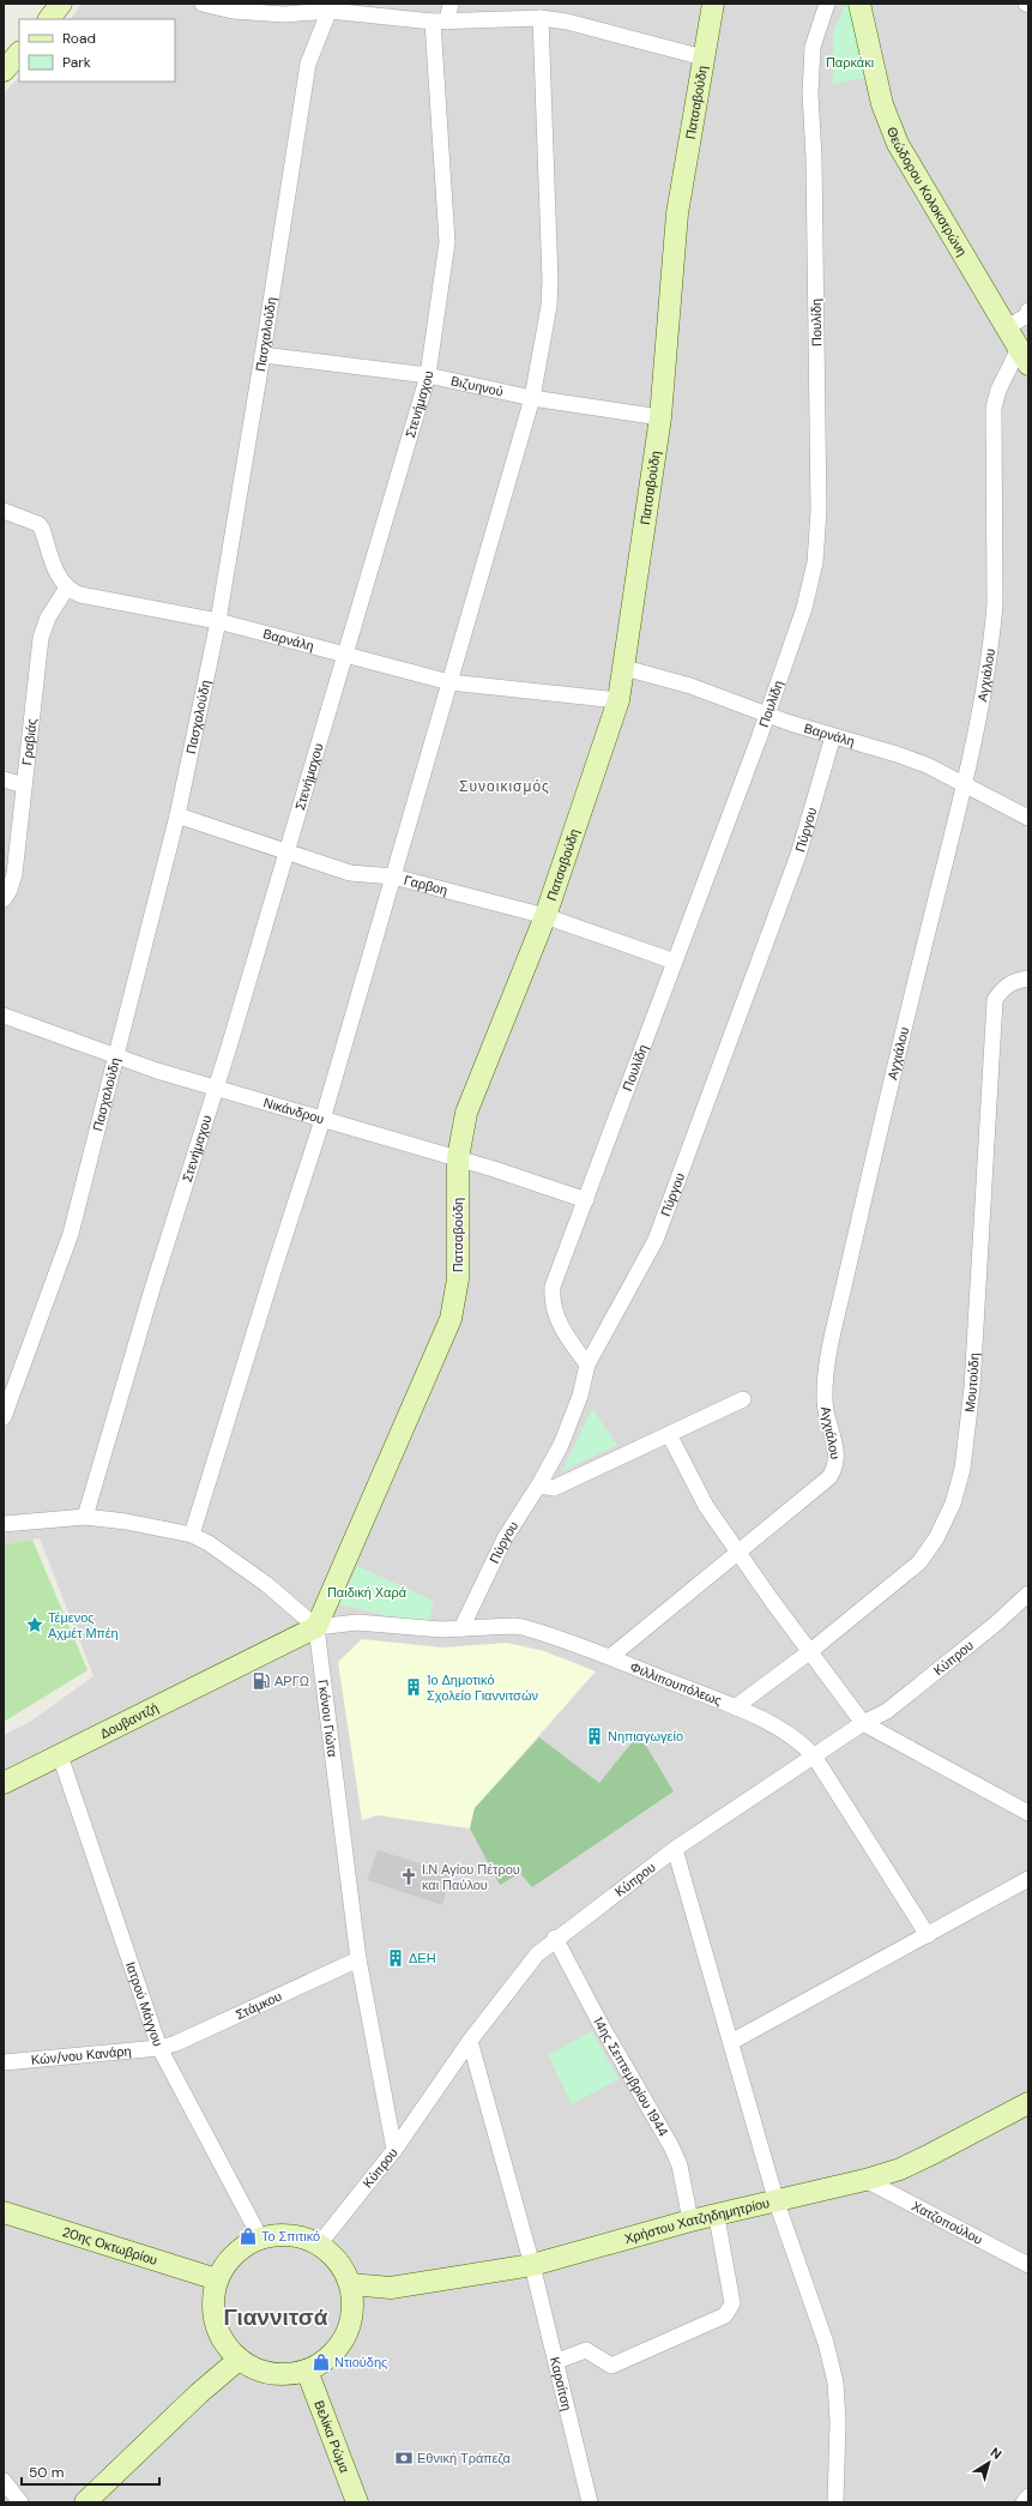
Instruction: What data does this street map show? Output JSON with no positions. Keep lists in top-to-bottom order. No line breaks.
{"streets":{"street":["Πατσαβούδη","Θεώδορου Κολοκοτρώνη","Πουλίδη","Πασχαλούδη","Βιζυηνού","Στενήμαχου","Βαρνάλη","Αγχιάλου","Γραβιάς","Πύργου","Γαρβοη","Νικάνδρου","Μουτούδη","Κύπρου","Φιλλιπουπόλεως","Γκόνου Γιώτα","Δουβαντζή","Ιατρού Μάγγου","Στάμκου","Κών/νου Κανάρη","14ης Σεπτεμβρίου 1944","Χρήστου Χατζηδημητρίου","Χατζοπούλου","20ης Οκτωβρίου","Καραίτση","Βελίκα Ρώμα"]},"crossings":[["Πατσαβούδη","Βιζυηνού"],["Πατσαβούδη","Βαρνάλη"],["Πατσαβούδη","Γαρβοη"],["Πατσαβούδη","Νικάνδρου"],["Πατσαβούδη","Φιλλιπουπόλεως"],["Πατσαβούδη","Γκόνου Γιώτα"],["Πατσαβούδη","Δουβαντζή"],["Θεώδορου Κολοκοτρώνη","Αγχιάλου"],["Πουλίδη","Βαρνάλη"],["Πουλίδη","Πύργου"],["Πουλίδη","Γαρβοη"],["Πουλίδη","Νικάνδρου"],["Πασχαλούδη","Βιζυηνού"],["Πασχαλούδη","Βαρνάλη"],["Πασχαλούδη","Γαρβοη"],["Πασχαλούδη","Νικάνδρου"],["Βιζυηνού","Στενήμαχου"],["Στενήμαχου","Βαρνάλη"],["Στενήμαχου","Γαρβοη"],["Στενήμαχου","Νικάνδρου"],["Βαρνάλη","Αγχιάλου"],["Βαρνάλη","Γραβιάς"],["Βαρνάλη","Πύργου"],["Αγχιάλου","Φιλλιπουπόλεως"],["Πύργου","Φιλλιπουπόλεως"],["Μουτούδη","Φιλλιπουπόλεως"],["Κύπρου","Φιλλιπουπόλεως"],["Κύπρου","Γκόνου Γιώτα"],["Κύπρου","Ιατρού Μάγγου"],["Κύπρου","14ης Σεπτεμβρίου 1944"],["Κύπρου","Χρήστου Χατζηδημητρίου"],["Κύπρου","20ης Οκτωβρίου"],["Κύπρου","Καραίτση"],["Κύπρου","Βελίκα Ρώμα"],["Φιλλιπουπόλεως","Γκόνου Γιώτα"],["Φιλλιπουπόλεως","Δουβαντζή"],["Γκόνου Γιώτα","Δουβαντζή"],["Γκόνου Γιώτα","Στάμκου"],["Δουβαντζή","Ιατρού Μάγγου"],["Ιατρού Μάγγου","Στάμκου"],["Ιατρού Μάγγου","Κών/νου Κανάρη"],["Ιατρού Μάγγου","Χρήστου Χατζηδημητρίου"],["Ιατρού Μάγγου","20ης Οκτωβρίου"],["Ιατρού Μάγγου","Βελίκα Ρώμα"],["Στάμκου","Κών/νου Κανάρη"],["14ης Σεπτεμβρίου 1944","Χρήστου Χατζηδημητρίου"],["Χρήστου Χατζηδημητρίου","Χατζοπούλου"],["Χρήστου Χατζηδημητρίου","20ης Οκτωβρίου"],["Χρήστου Χατζηδημητρίου","Καραίτση"],["Χρήστου Χατζηδημητρίου","Βελίκα Ρώμα"],["20ης Οκτωβρίου","Βελίκα Ρώμα"]],"districts":["Συνοικισμός","Γιαννιτσά"],"parks":["Παρκάκι","Παιδική Χαρά"],"places":{"place":["Τέμενος Αχμέτ Μπέη"],"fuel station":["ΑΡΓΩ"],"building":["1ο Δημοτικό Σχολείο Γιαννιτσών","Νηπιαγωγείο","ΔΕΗ"],"church":["Ι.Ν Αγίου Πέτρου και Παύλου"],"shop":["Το Σπιτικό","Ντιούδης"],"bank":["Εθνική Τράπεζα"]},"legend":["Road","Park"],"scale_bar":"50 m","north":"top right"}
